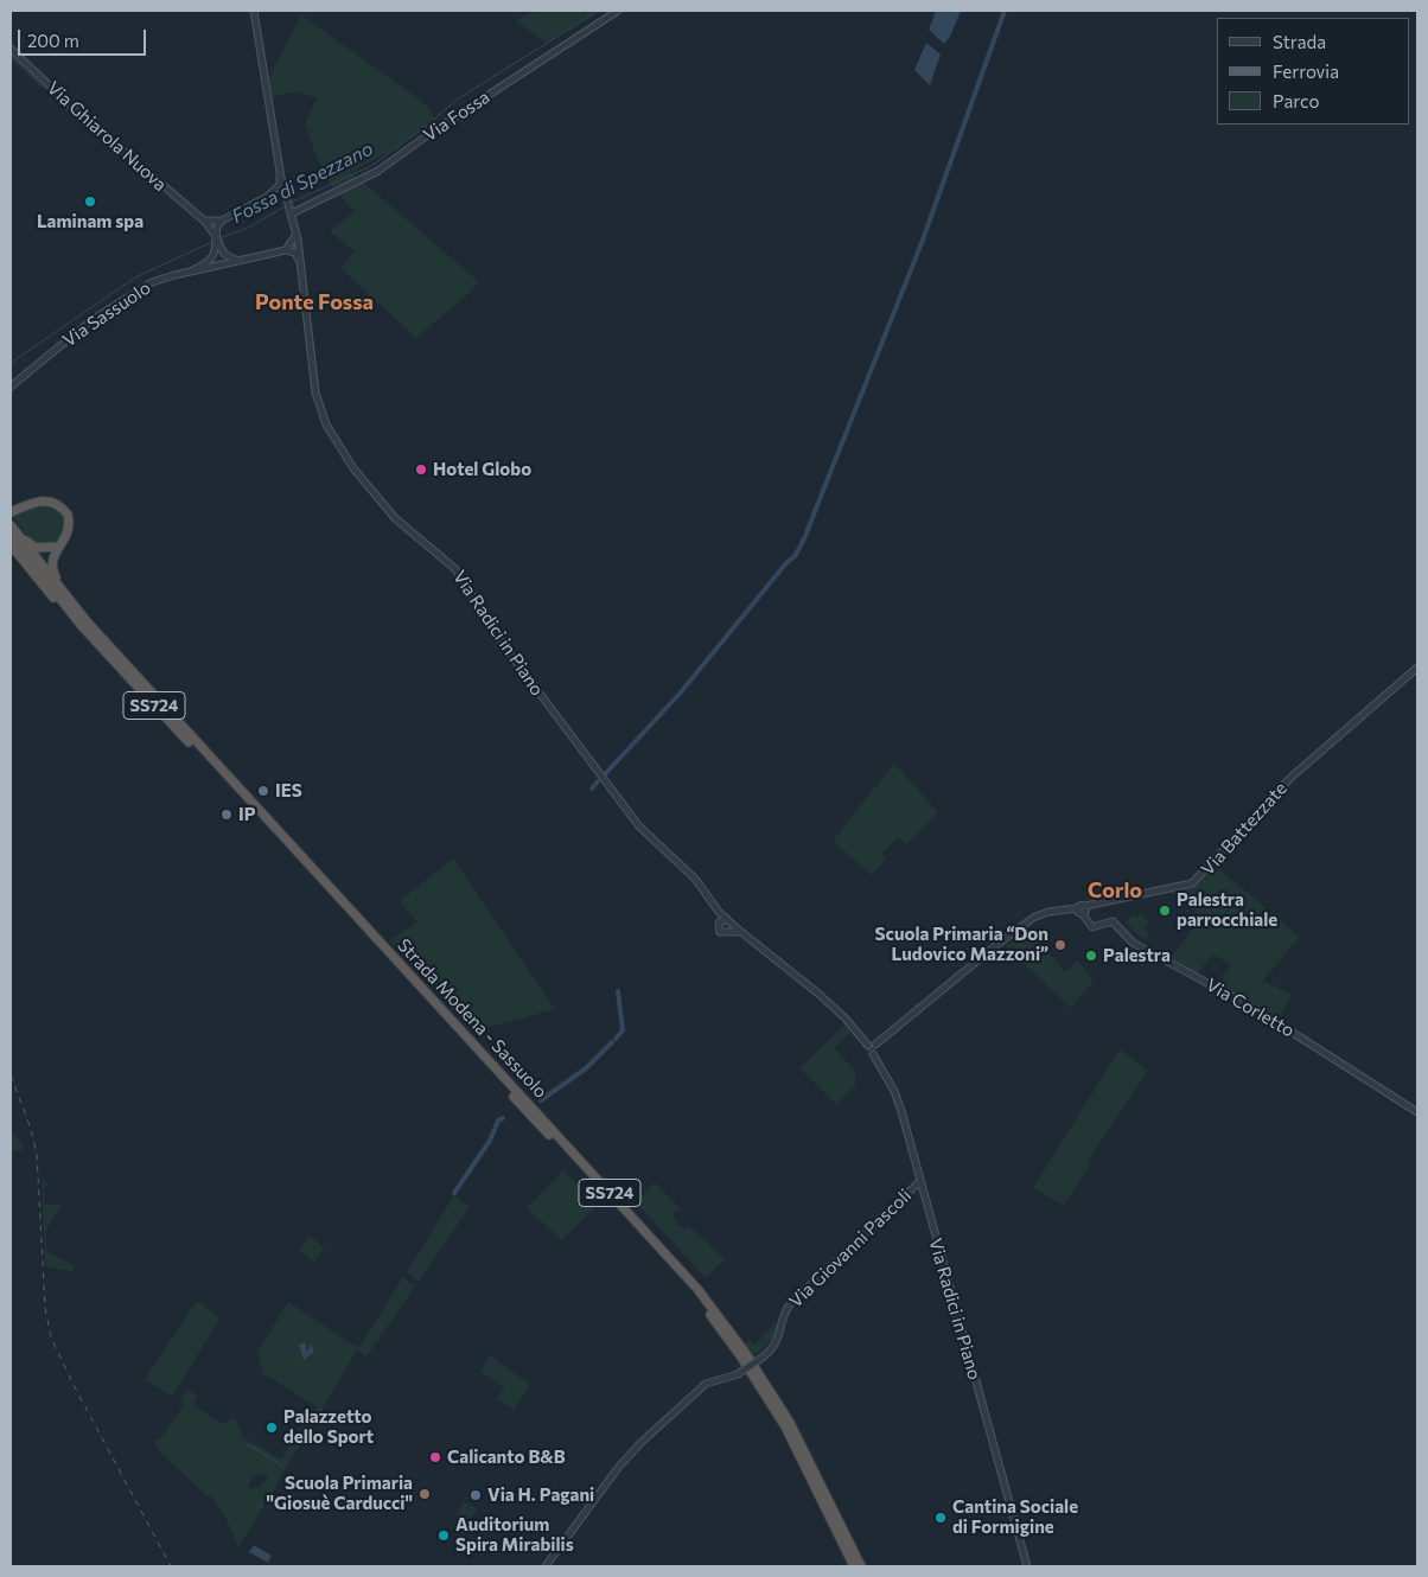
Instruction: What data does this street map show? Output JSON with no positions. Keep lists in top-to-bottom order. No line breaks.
{"streets":{"highway":["SS724","Strada Modena - Sassuolo"],"street":["Via Fossa","Via Ghiarola Nuova","Via Sassuolo","Via Radici in Piano","Via Battezzate","Via Corletto","Via Giovanni Pascoli"]},"crossings":[["Via Fossa","Via Ghiarola Nuova"],["Via Fossa","Via Sassuolo"],["Via Fossa","Via Radici in Piano"],["Via Ghiarola Nuova","Via Sassuolo"],["Via Ghiarola Nuova","Via Radici in Piano"],["Via Sassuolo","Via Radici in Piano"],["Via Radici in Piano","Via Giovanni Pascoli"],["Via Battezzate","Via Corletto"]],"districts":["Ponte Fossa","Corlo"],"water":["Fossa di Spezzano"],"places":["Laminam spa","Hotel Globo","IES","IP","Palestra parrocchiale","Scuola Primaria “Don Ludovico Mazzoni”","Palestra","Palazzetto dello Sport","Calicanto B&B","Scuola Primaria \"Giosuè Carducci\"","Via H. Pagani","Cantina Sociale di Formigine","Auditorium Spira Mirabilis"],"legend":["Strada","Ferrovia","Parco"],"scale_bar":"200 m"}
